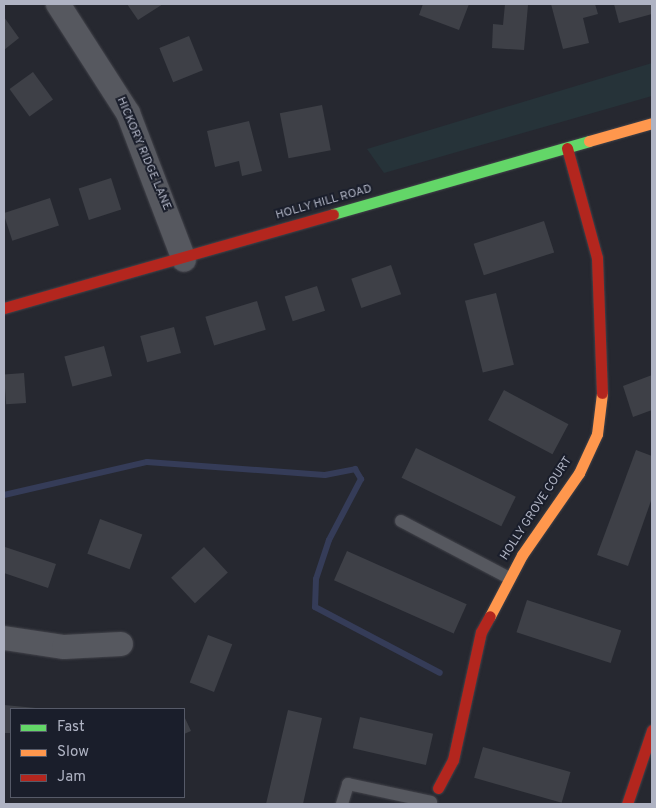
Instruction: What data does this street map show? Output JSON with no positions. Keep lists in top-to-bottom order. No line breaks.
{"streets":{"street":["HICKORY RIDGE LANE","HOLLY HILL ROAD","HOLLY GROVE COURT"]},"crossings":[["HICKORY RIDGE LANE","HOLLY HILL ROAD"],["HOLLY HILL ROAD","HOLLY GROVE COURT"]],"legend":["Fast","Slow","Jam"]}
